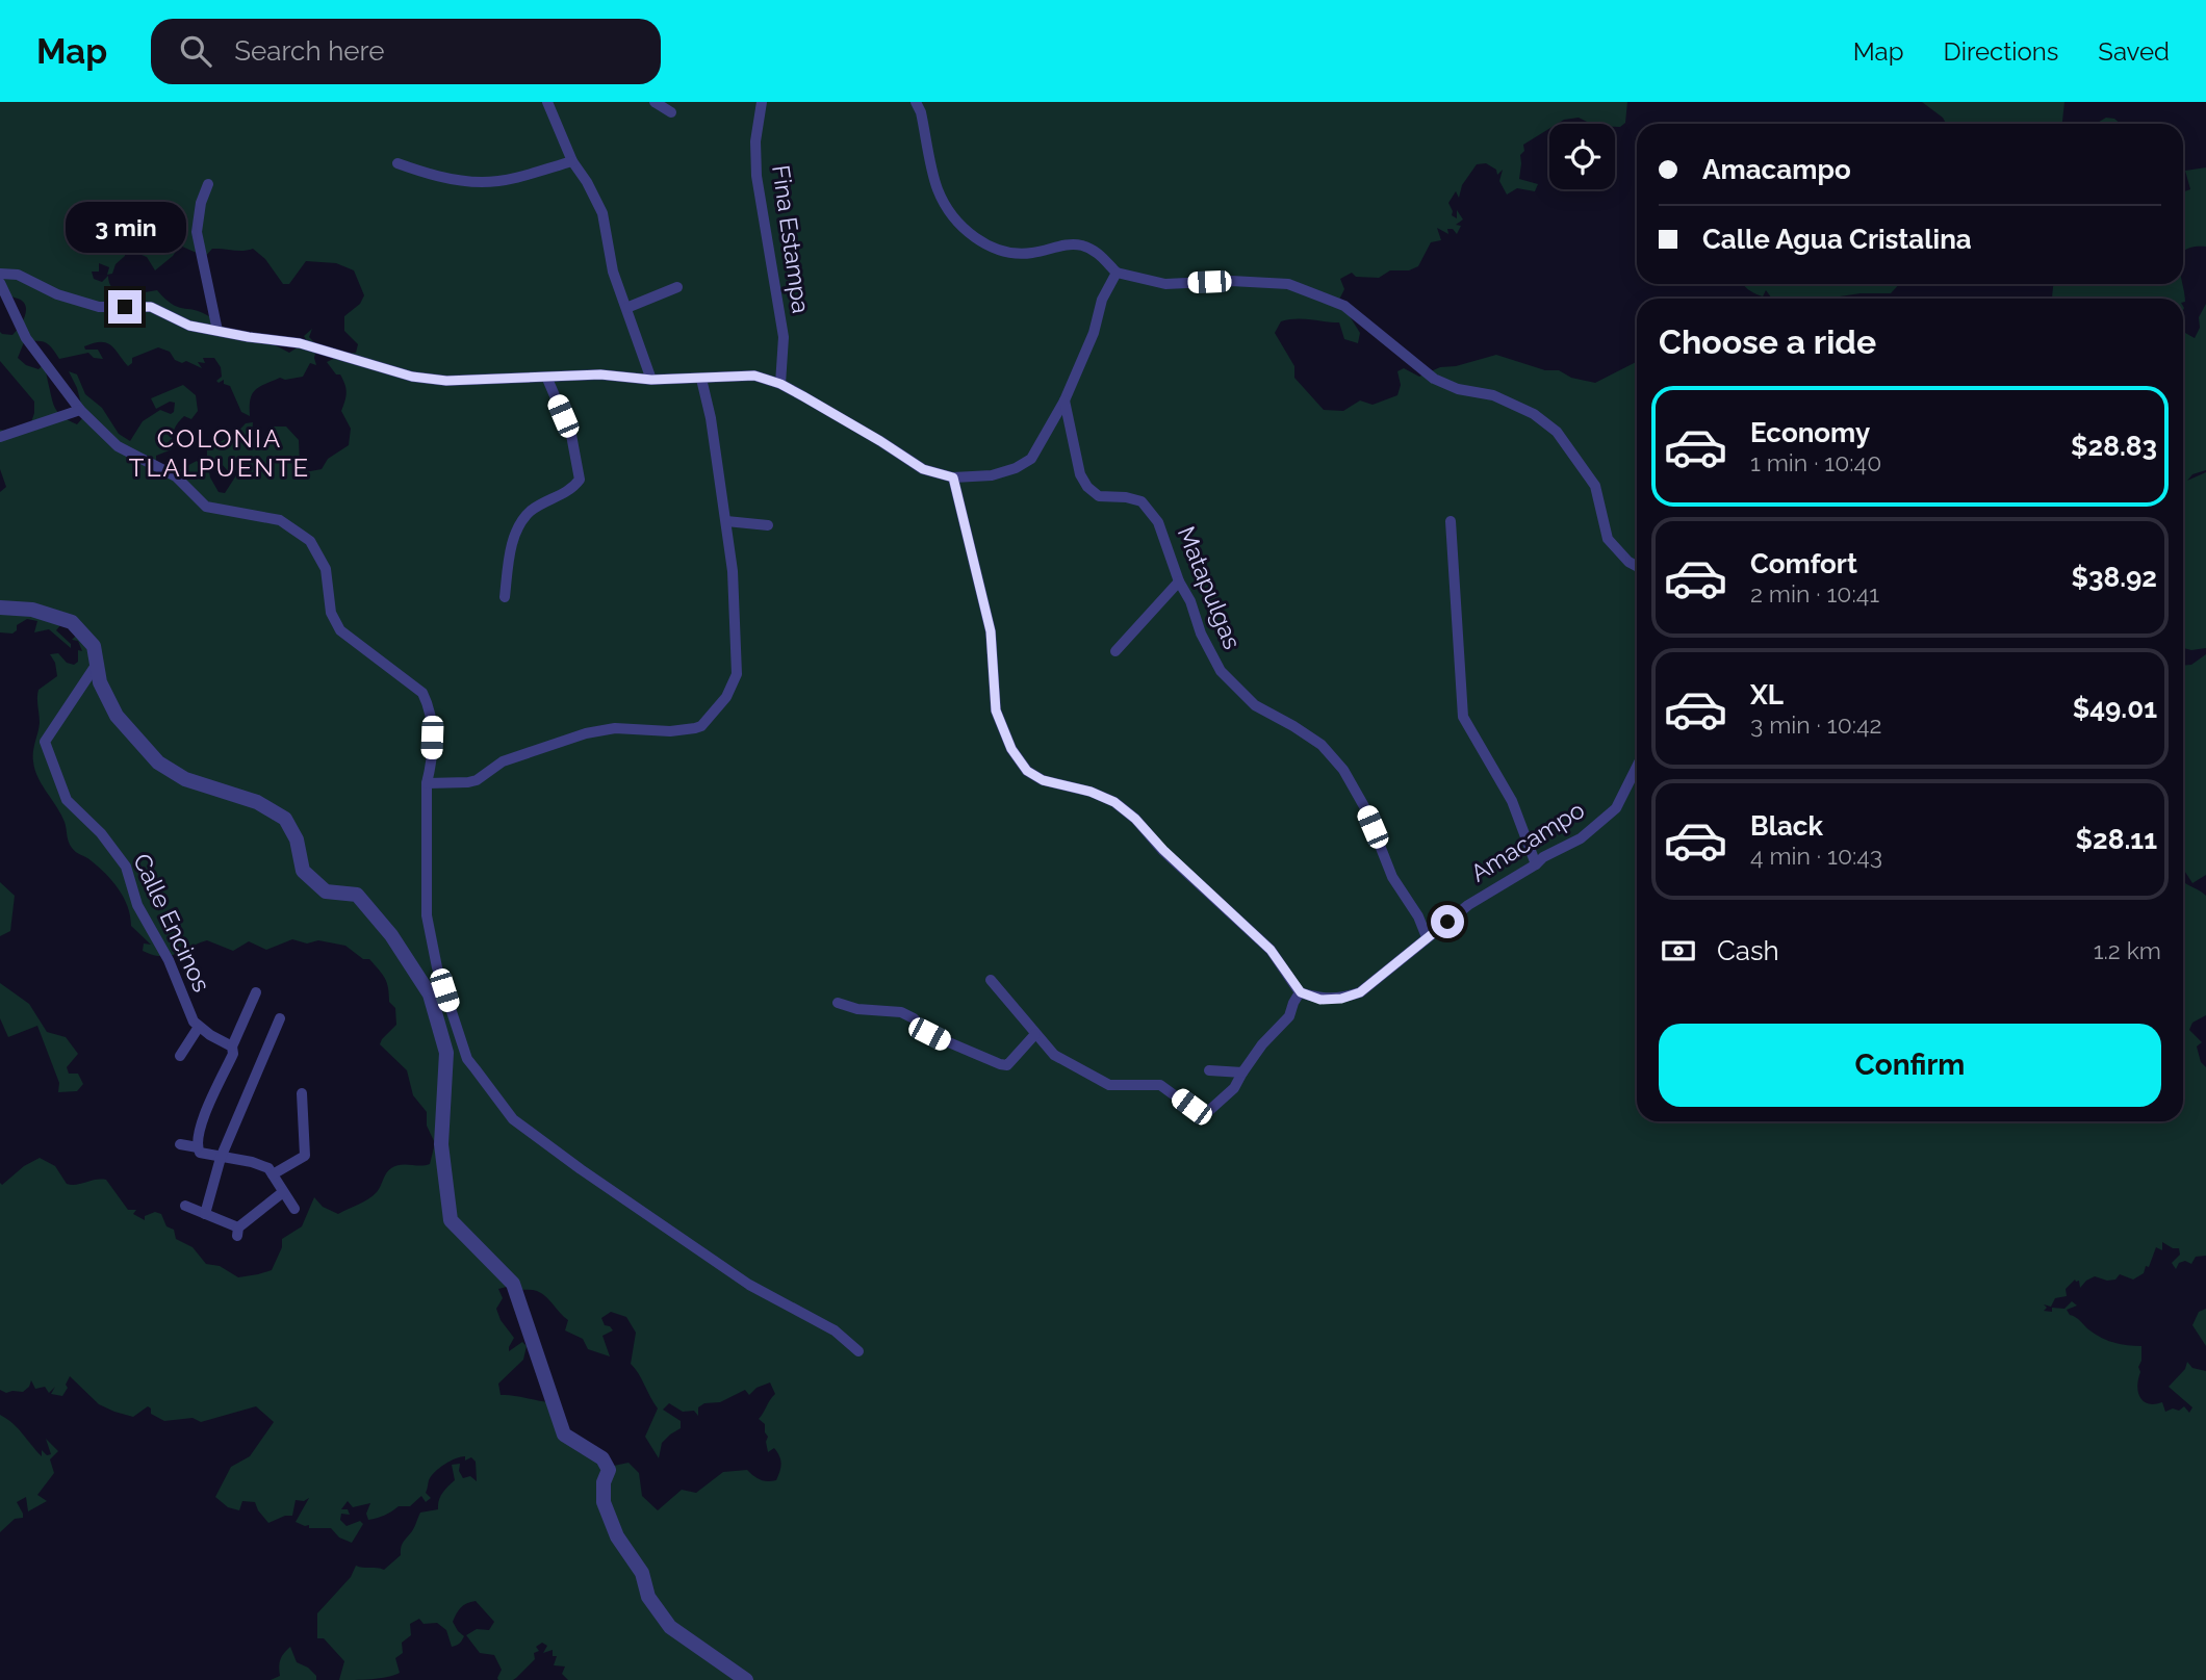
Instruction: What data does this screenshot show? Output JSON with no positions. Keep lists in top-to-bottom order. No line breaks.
{"streets":{"street":["Fina Estampa","Matapulgas","Amacampo","Calle Encinos"]},"crossings":[["Matapulgas","Amacampo"]],"districts":["COLONIA TLALPUENTE"],"page":{"header":"Map","search":"Search here","nav":["Map","Directions","Saved"],"banner":["Amacampo","Calle Agua Cristalina"],"bubble":"3 min","heading":"Choose a ride","list":[{"name":"Economy","note":"1 min · 10:40","value":"$28.83"},{"name":"Comfort","note":"2 min · 10:41","value":"$38.92"},{"name":"XL","note":"3 min · 10:42","value":"$49.01"},{"name":"Black","note":"4 min · 10:43","value":"$28.11"}],"pay":["Cash","1.2 km"],"buttons":"Confirm"}}
